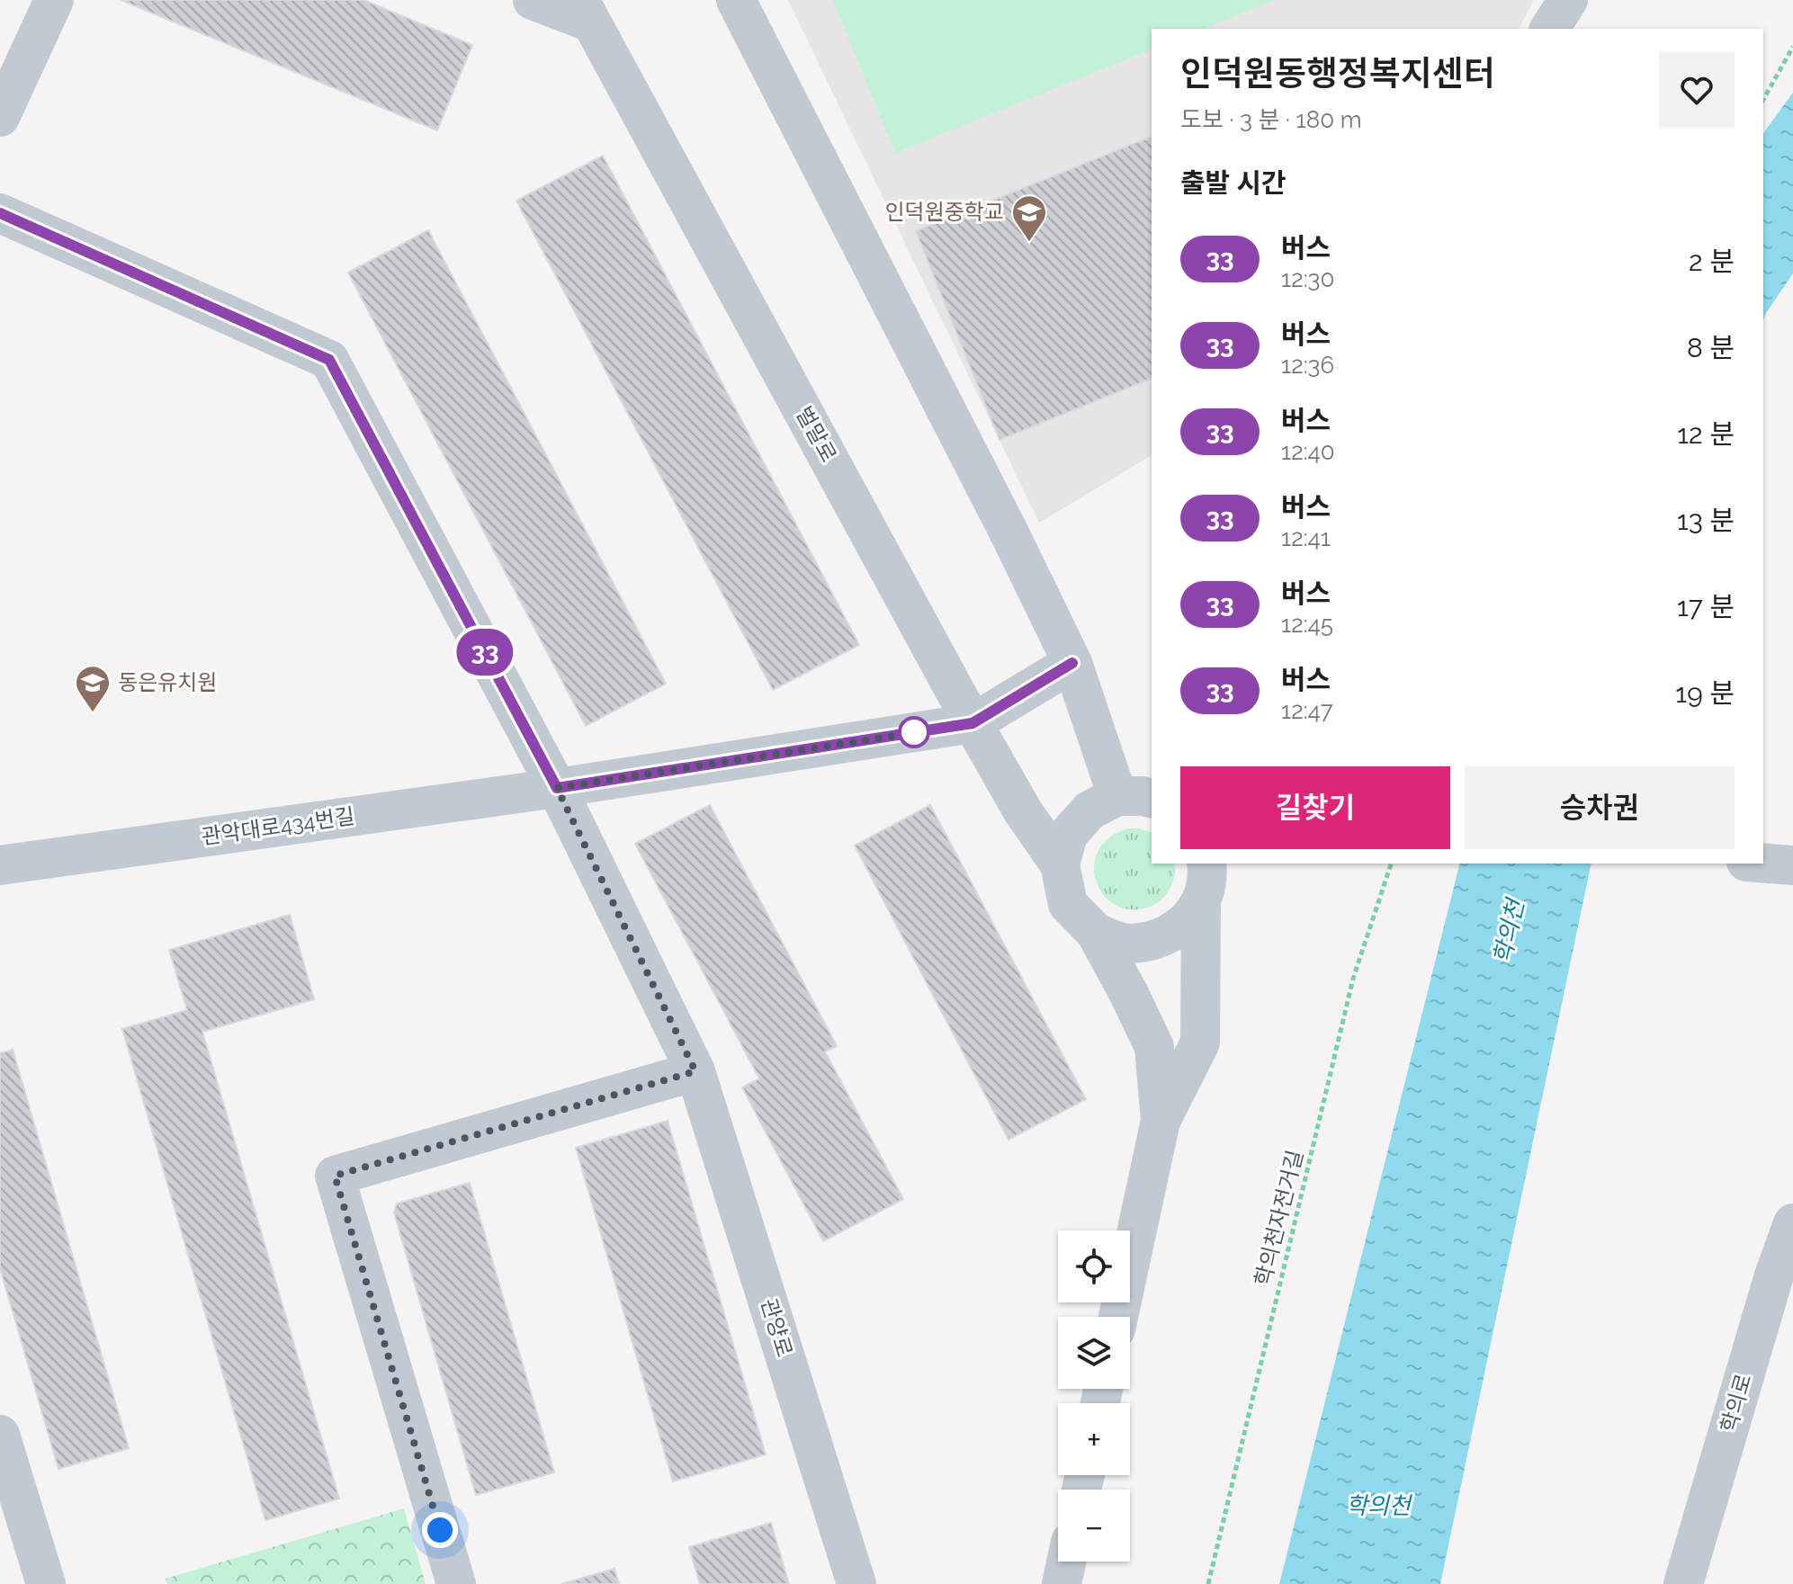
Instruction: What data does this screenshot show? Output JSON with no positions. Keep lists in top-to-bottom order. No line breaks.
{"streets":{"street":["벌말로","관악대로434번길","관양로","학의로"],"path":["학의천자전거길"]},"crossings":[["벌말로","관악대로434번길"],["관악대로434번길","관양로"]],"water":["학의천"],"places":{"school or university":["인덕원중학교","동은유치원"]},"lines":["bus line 33"],"page":{"on_map":"33","heading":[["인덕원동행정복지센터","도보 · 3 분 · 180 m"],"출발 시간"],"list":[{"mark":"33","name":"버스","note":"12:30","value":"2 분"},{"mark":"33","name":"버스","note":"12:36","value":"8 분"},{"mark":"33","name":"버스","note":"12:40","value":"12 분"},{"mark":"33","name":"버스","note":"12:41","value":"13 분"},{"mark":"33","name":"버스","note":"12:45","value":"17 분"},{"mark":"33","name":"버스","note":"12:47","value":"19 분"}],"buttons":["길찾기","승차권"],"map_buttons":["+","−"]}}
